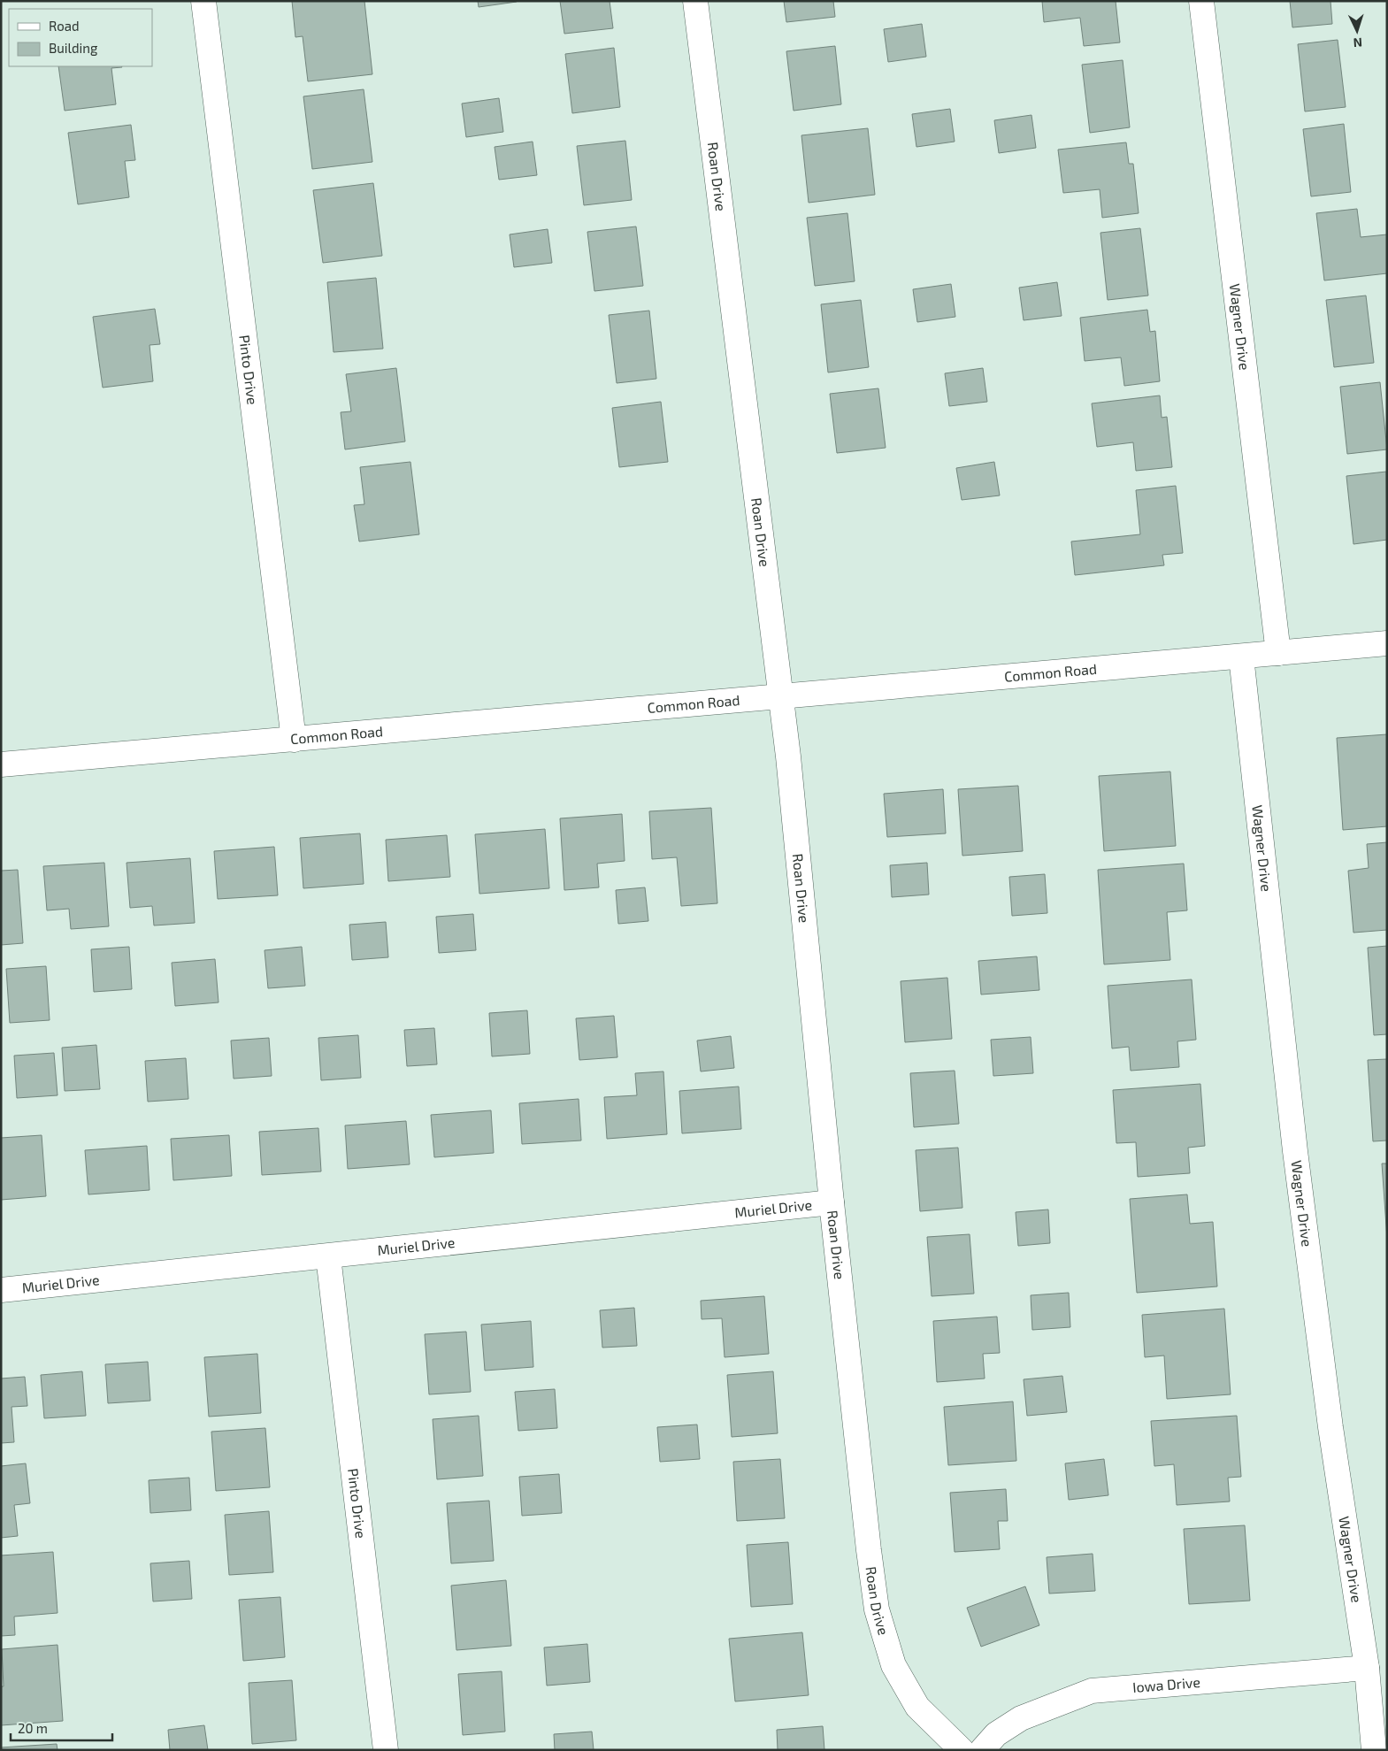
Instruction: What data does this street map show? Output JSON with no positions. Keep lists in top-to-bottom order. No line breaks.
{"streets":{"street":["Roan Drive","Wagner Drive","Pinto Drive","Common Road","Muriel Drive","Iowa Drive"]},"crossings":[["Roan Drive","Common Road"],["Roan Drive","Muriel Drive"],["Wagner Drive","Common Road"],["Wagner Drive","Iowa Drive"],["Pinto Drive","Common Road"],["Pinto Drive","Muriel Drive"]],"legend":["Road","Building"],"scale_bar":"20 m","north":"bottom"}
